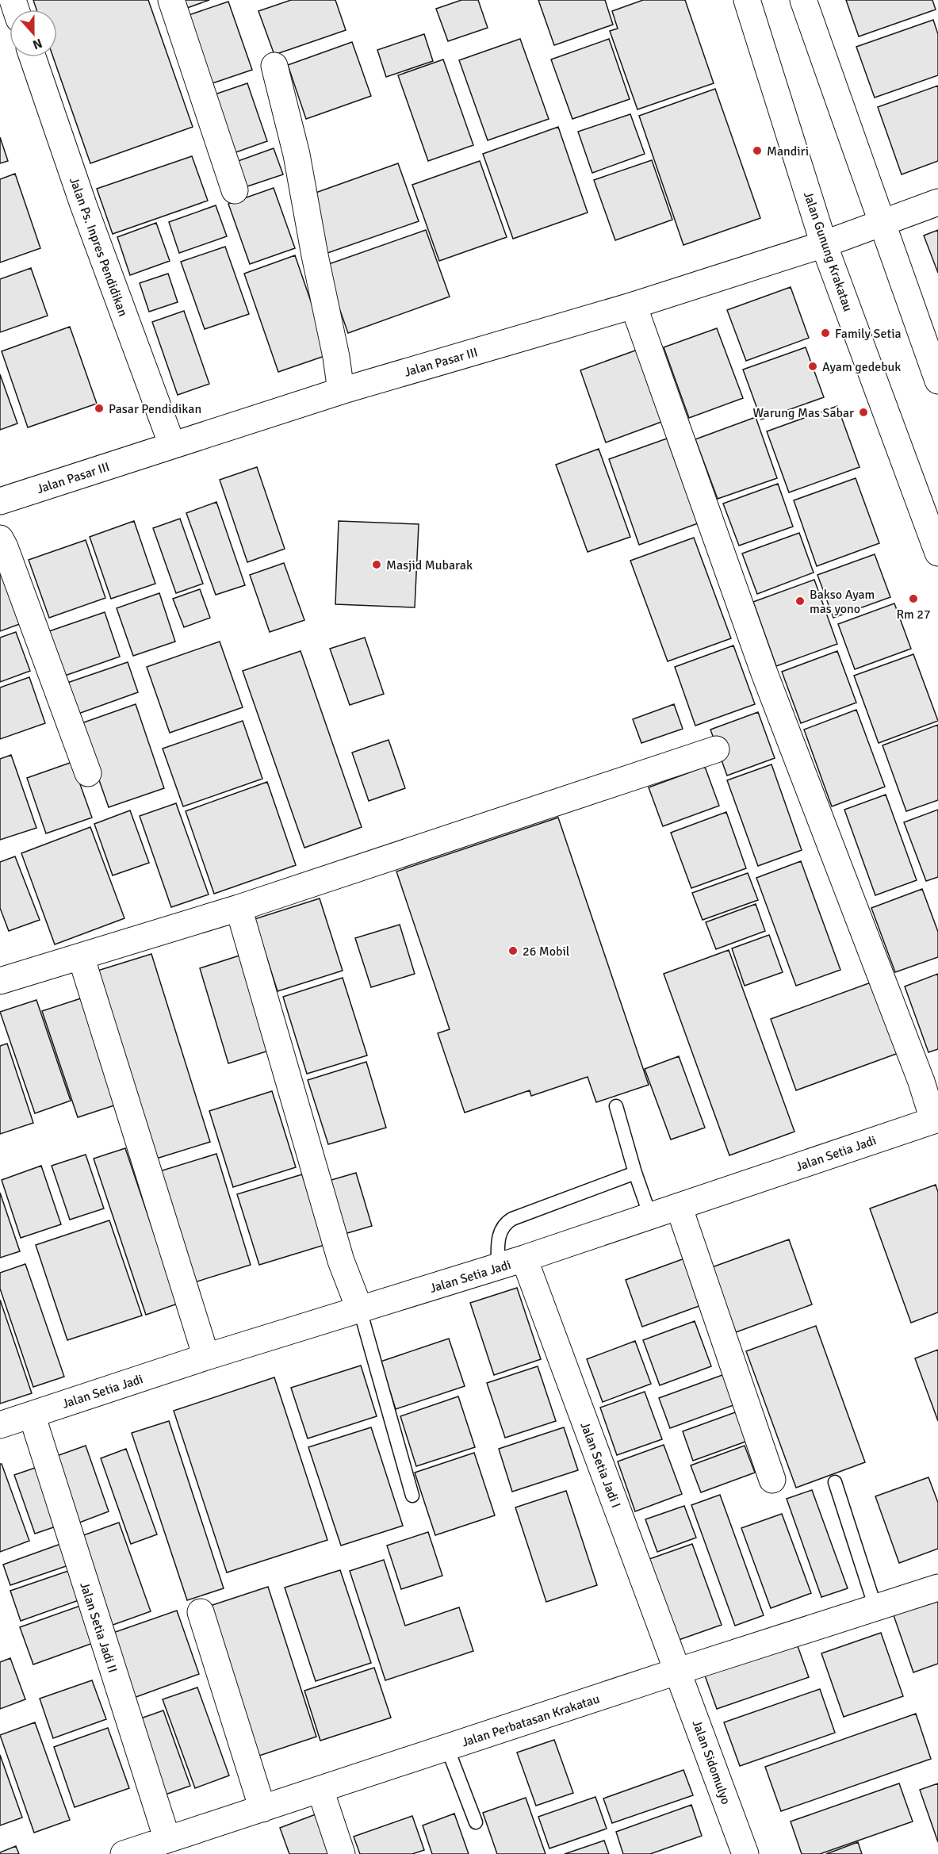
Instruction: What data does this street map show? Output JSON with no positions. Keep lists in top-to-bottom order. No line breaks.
{"streets":{"street":["Jalan Ps. Inpres Pendidikan","Jalan Gunung Krakatau","Jalan Pasar III","Jalan Setia Jadi","Jalan Setia Jadi I","Jalan Setia Jadi II","Jalan Perbatasan Krakatau","Jalan Sidomulyo"]},"crossings":[["Jalan Ps. Inpres Pendidikan","Jalan Pasar III"],["Jalan Gunung Krakatau","Jalan Pasar III"],["Jalan Setia Jadi","Jalan Setia Jadi I"],["Jalan Setia Jadi","Jalan Setia Jadi II"],["Jalan Setia Jadi I","Jalan Perbatasan Krakatau"],["Jalan Setia Jadi I","Jalan Sidomulyo"],["Jalan Setia Jadi II","Jalan Perbatasan Krakatau"],["Jalan Perbatasan Krakatau","Jalan Sidomulyo"]],"places":["Mandiri","Family Setia","Ayam gedebuk","Pasar Pendidikan","Warung Mas Sabar","Masjid Mubarak","Rm 27","Bakso Ayam mas yono","26 Mobil"],"north":"bottom"}
